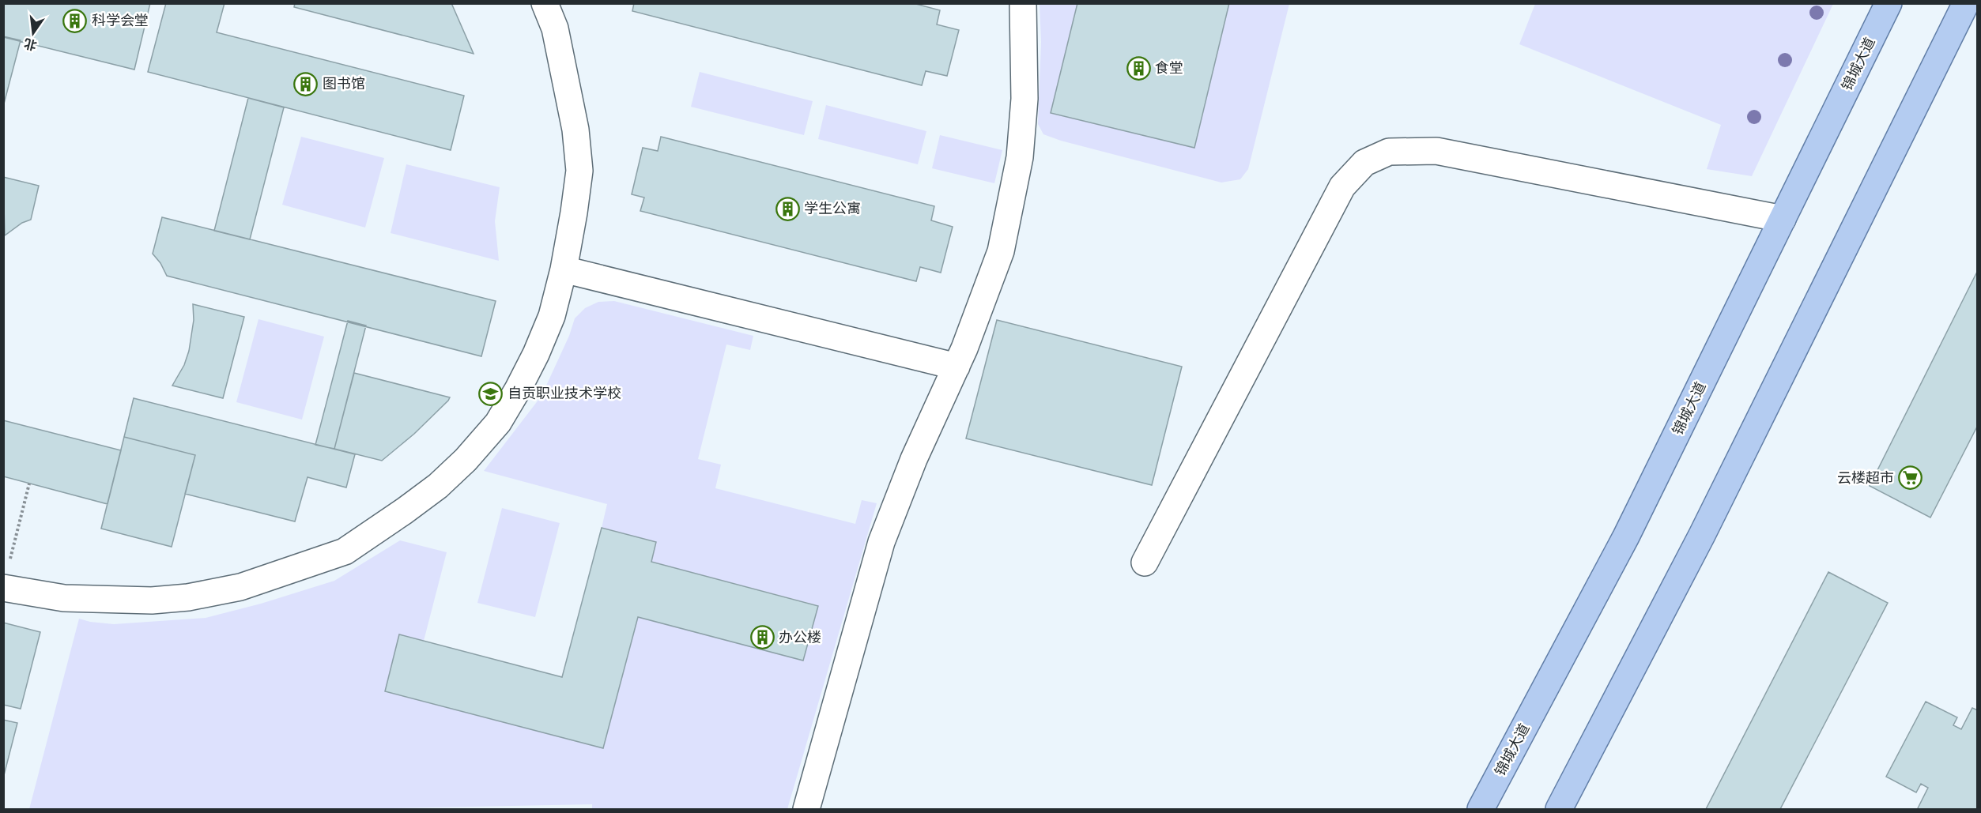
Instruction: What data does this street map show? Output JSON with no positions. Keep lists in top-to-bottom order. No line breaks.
{"streets":{"main road":["锦城大道"]},"places":{"building":["科学会堂","食堂","图书馆","学生公寓","办公楼"],"school or university":["自贡职业技术学校"],"supermarket":["云楼超市"]},"north":"bottom"}
